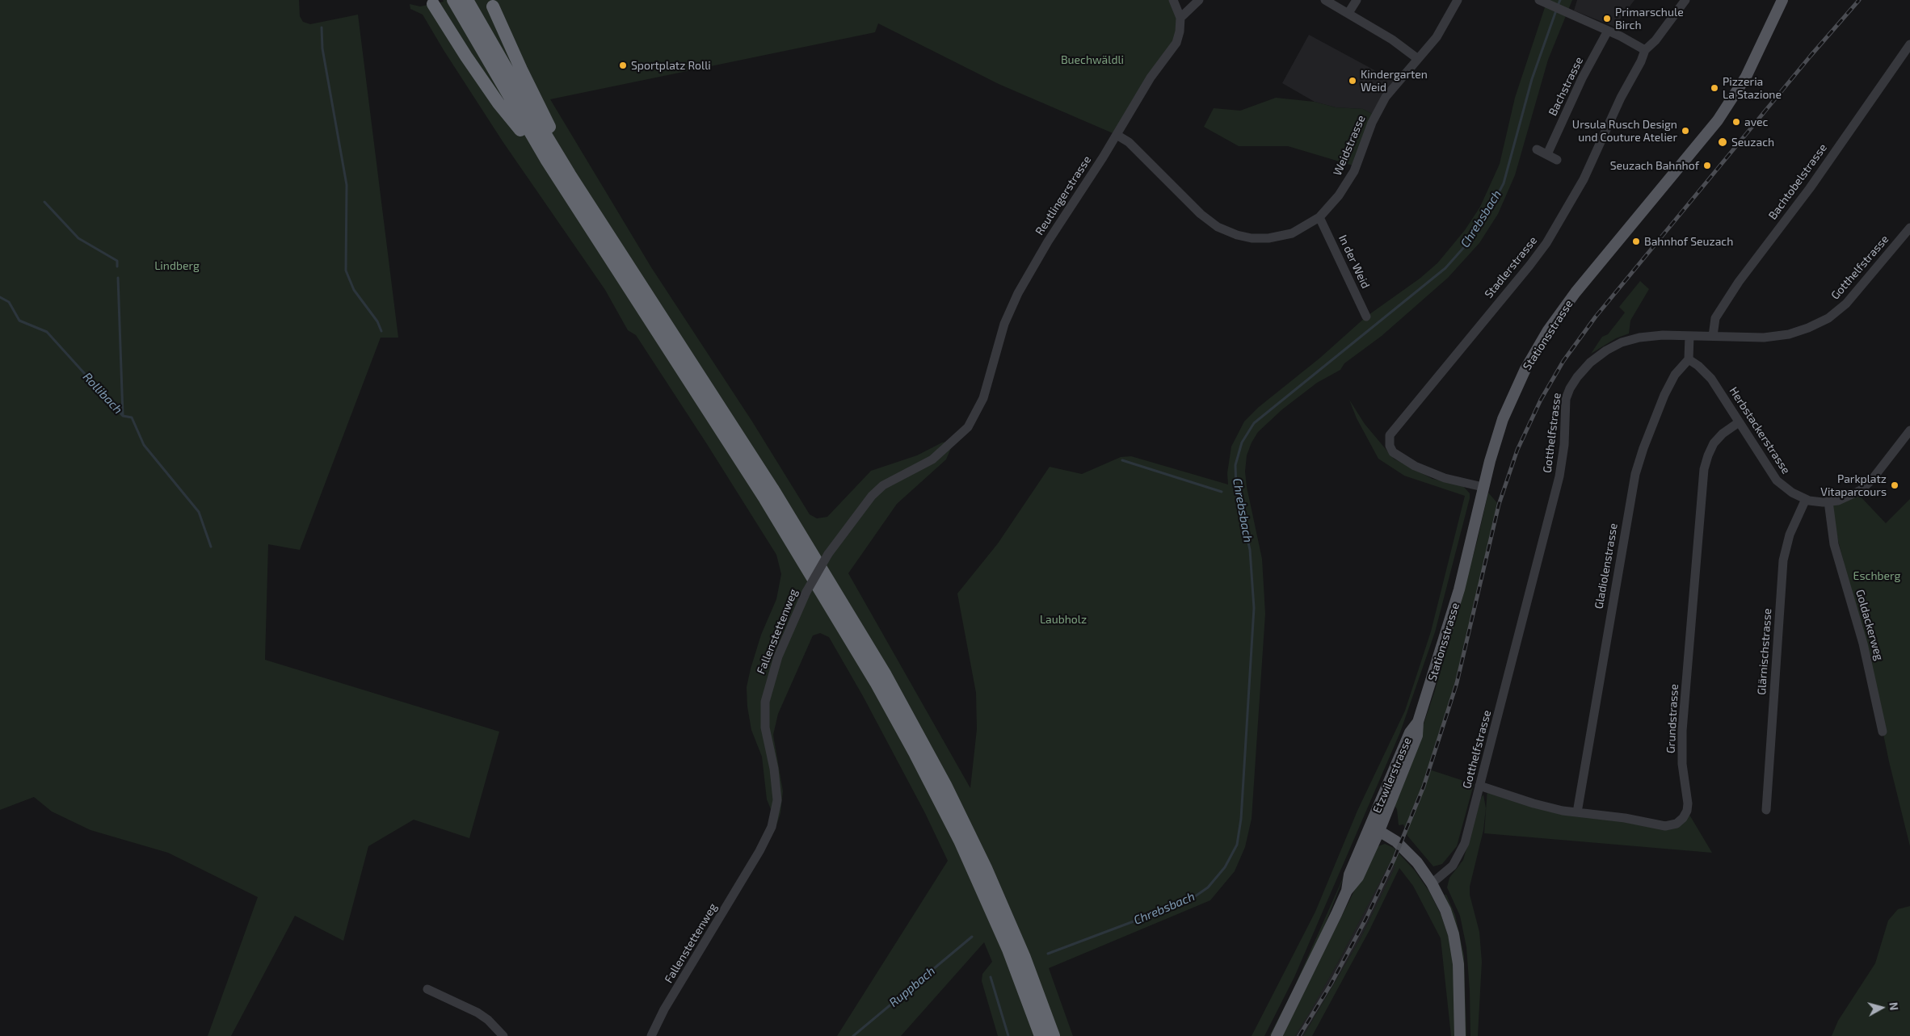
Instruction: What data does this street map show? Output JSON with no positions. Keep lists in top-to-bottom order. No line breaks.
{"streets":{"main road":["Stationsstrasse","Etzwilerstrasse"],"street":["Bachstrasse","Weidstrasse","Bachtobelstrasse","Reutlingerstrasse","In der Weid","Stadlerstrasse","Gotthelfstrasse","Herbstackerstrasse","Gladiolenstrasse","Goldackerweg","Fallenstettenweg","Glärnischstrasse","Grundstrasse"]},"crossings":[["Weidstrasse","Reutlingerstrasse"],["Weidstrasse","In der Weid"],["Bachtobelstrasse","Gotthelfstrasse"],["Reutlingerstrasse","Fallenstettenweg"],["Stadlerstrasse","Stationsstrasse"],["Gotthelfstrasse","Grundstrasse"],["Stationsstrasse","Etzwilerstrasse"],["Herbstackerstrasse","Gladiolenstrasse"],["Herbstackerstrasse","Goldackerweg"],["Herbstackerstrasse","Glärnischstrasse"],["Herbstackerstrasse","Grundstrasse"],["Gladiolenstrasse","Grundstrasse"]],"water":["Chrebsbach","Rollibach","Ruppbach"],"parks":["Buechwäldli","Lindberg","Eschberg","Laubholz"],"places":["Primarschule Birch","Sportplatz Rolli","Kindergarten Weid","Pizzeria La Stazione","avec","Ursula Rusch Design und Couture Atelier","Seuzach","Seuzach Bahnhof","Bahnhof Seuzach","Parkplatz Vitaparcours"],"north":"right"}
